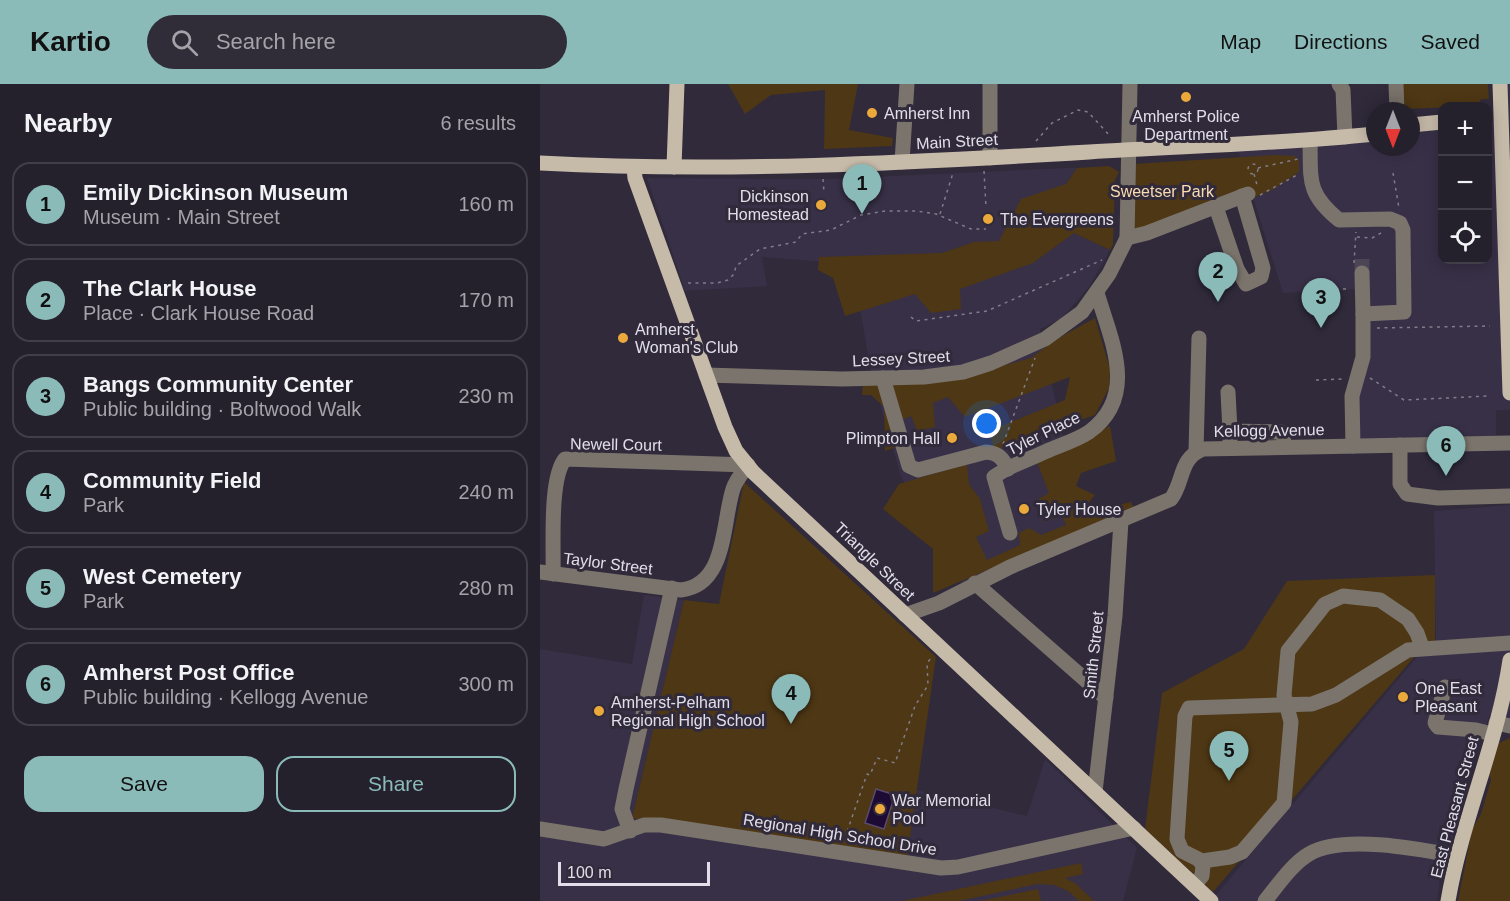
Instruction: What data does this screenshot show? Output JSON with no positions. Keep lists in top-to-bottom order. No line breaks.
{"streets":{"main road":["Main Street","Triangle Street","East Pleasant Street"],"street":["Lessey Street","Kellogg Avenue","Tyler Place","Newell Court","Taylor Street","Smith Street","Regional High School Drive"]},"crossings":[["Main Street","Triangle Street"],["Lessey Street","Tyler Place"],["Lessey Street","Triangle Street"],["Kellogg Avenue","Triangle Street"],["Kellogg Avenue","Smith Street"],["Newell Court","Triangle Street"],["Newell Court","Taylor Street"],["Triangle Street","Taylor Street"],["Triangle Street","Smith Street"],["Triangle Street","Regional High School Drive"]],"parks":["Sweetser Park"],"places":["Amherst Police Department","Amherst Inn","Dickinson Homestead","The Evergreens","Amherst Woman's Club","Plimpton Hall","Tyler House","One East Pleasant","Amherst-Pelham Regional High School","War Memorial Pool"],"scale_bar":"100 m","north":"bottom","page":{"header":"Kartio","search":"Search here","nav":["Map","Directions","Saved"],"heading":["Nearby","6 results"],"map_buttons":["+","−"],"list":[{"mark":"1","name":"Emily Dickinson Museum","note":"Museum · Main Street","value":"160 m"},{"mark":"2","name":"The Clark House","note":"Place · Clark House Road","value":"170 m"},{"mark":"3","name":"Bangs Community Center","note":"Public building · Boltwood Walk","value":"230 m"},{"mark":"4","name":"Community Field","note":"Park","value":"240 m"},{"mark":"5","name":"West Cemetery","note":"Park","value":"280 m"},{"mark":"6","name":"Amherst Post Office","note":"Public building · Kellogg Avenue","value":"300 m"}],"pins":["1","2","3","6","4","5"],"buttons":["Save","Share"],"scale":"100 m"}}
